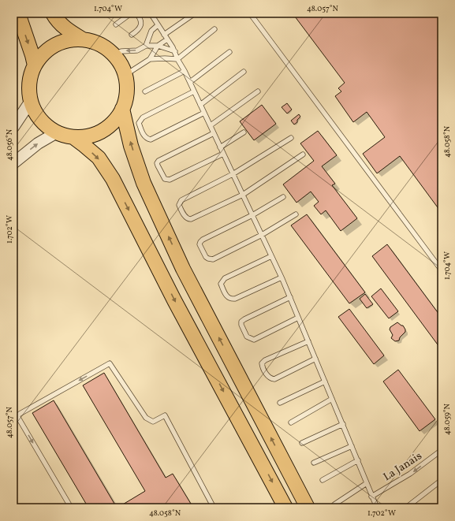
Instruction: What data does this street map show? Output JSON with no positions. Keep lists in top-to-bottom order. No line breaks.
{"streets":{"lane":["La Janais"]},"coordinates":["1.704°W","48.057°N","48.058°N","48.056°N","1.702°W","48.059°N"]}
